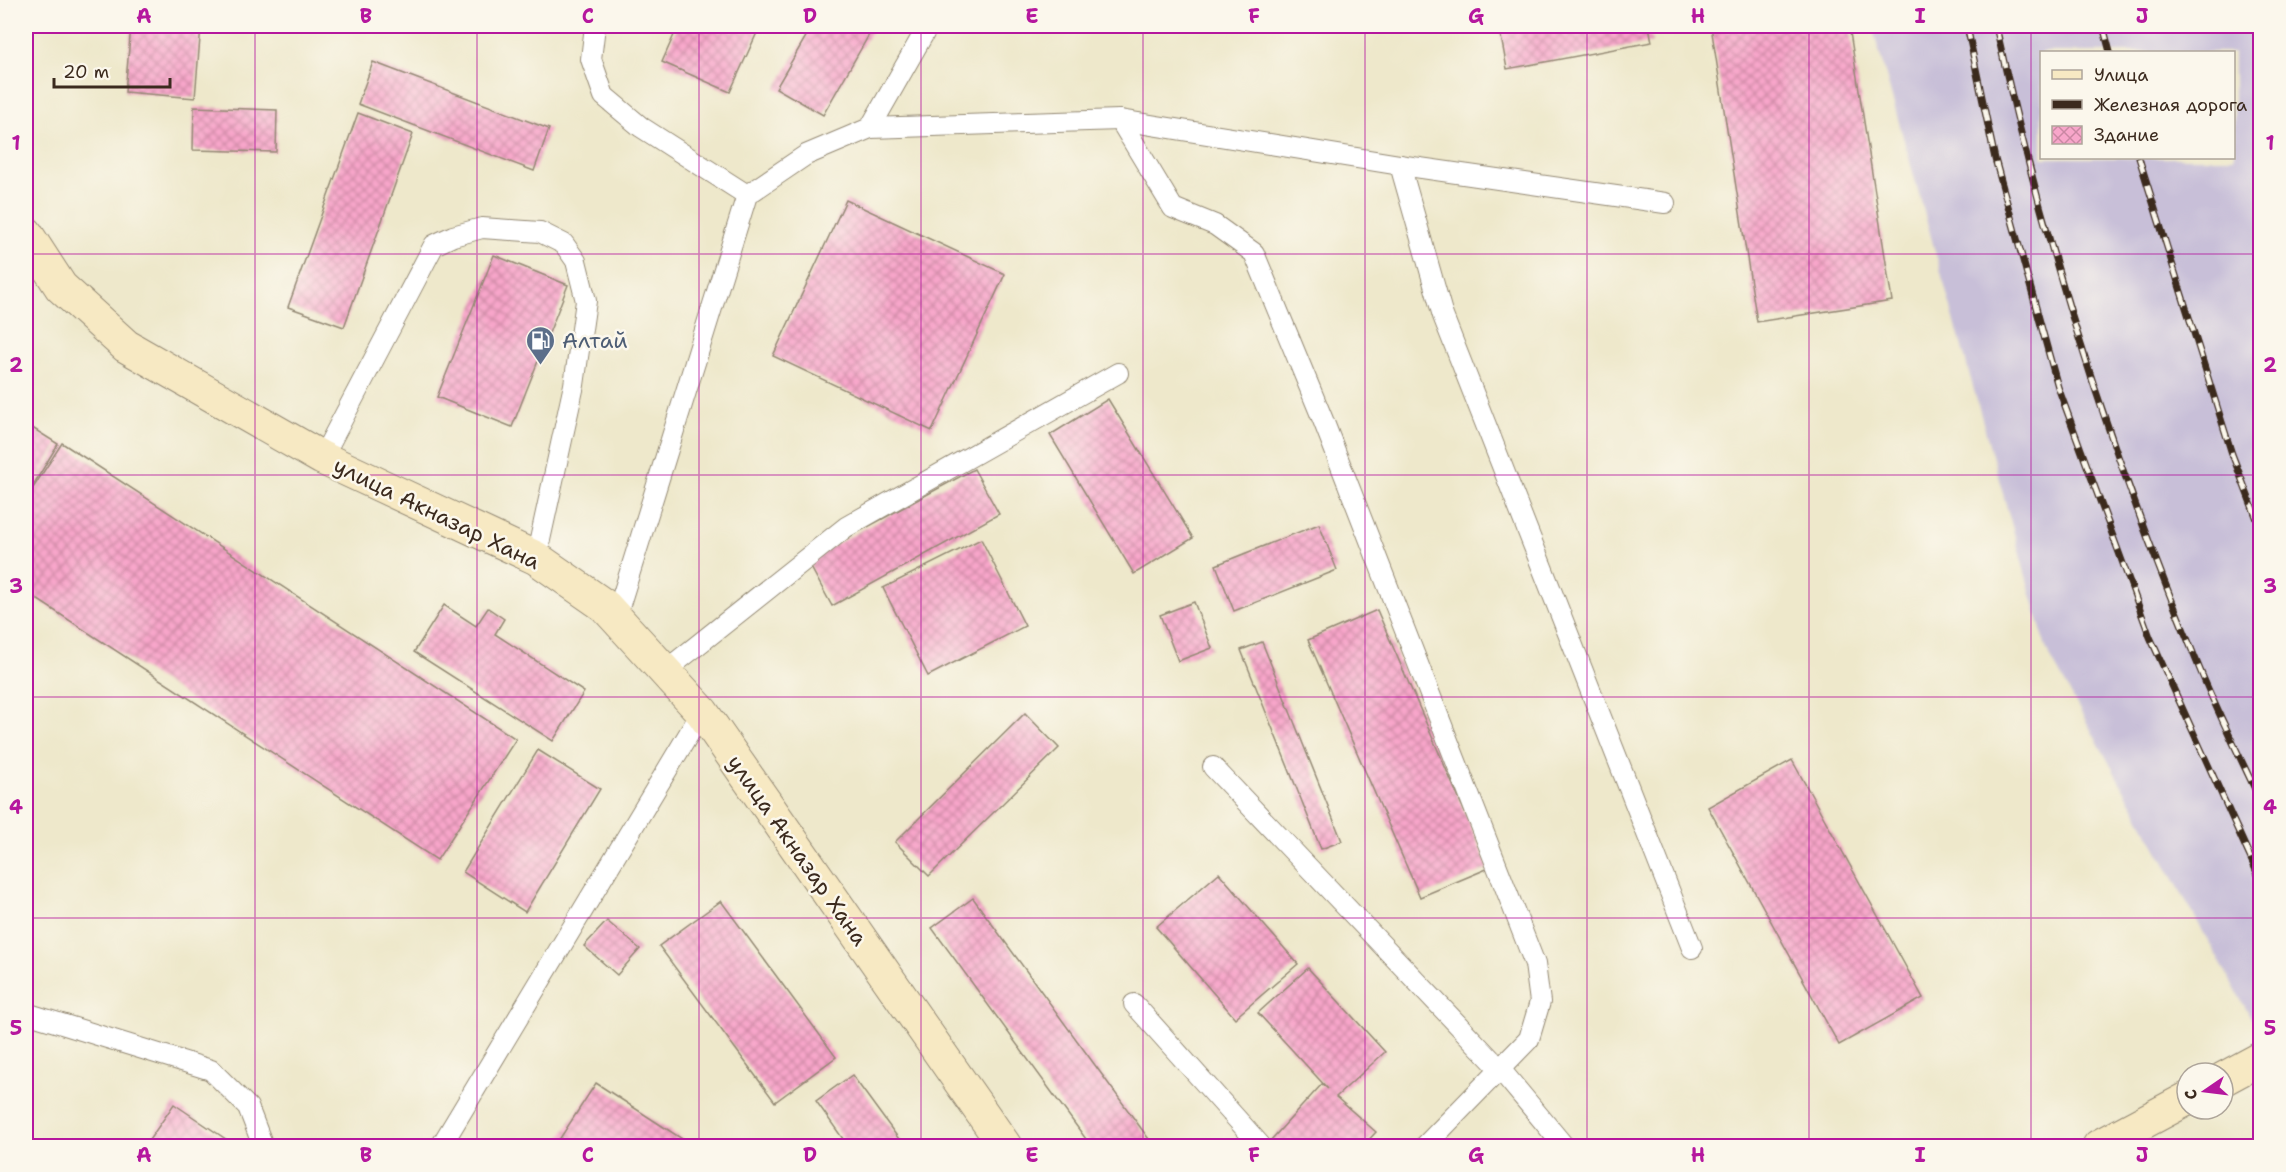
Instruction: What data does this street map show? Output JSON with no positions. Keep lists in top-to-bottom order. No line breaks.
{"streets":{"main road":["улица Акназар Хана"]},"places":{"fuel station":["Алтай"]},"legend":["Улица","Железная дорога","Здание"],"scale_bar":"20 m","north":"left","grid":{"columns":["A","B","C","D","E","F","G","H","I","J"],"rows":["1","2","3","4","5"]}}
